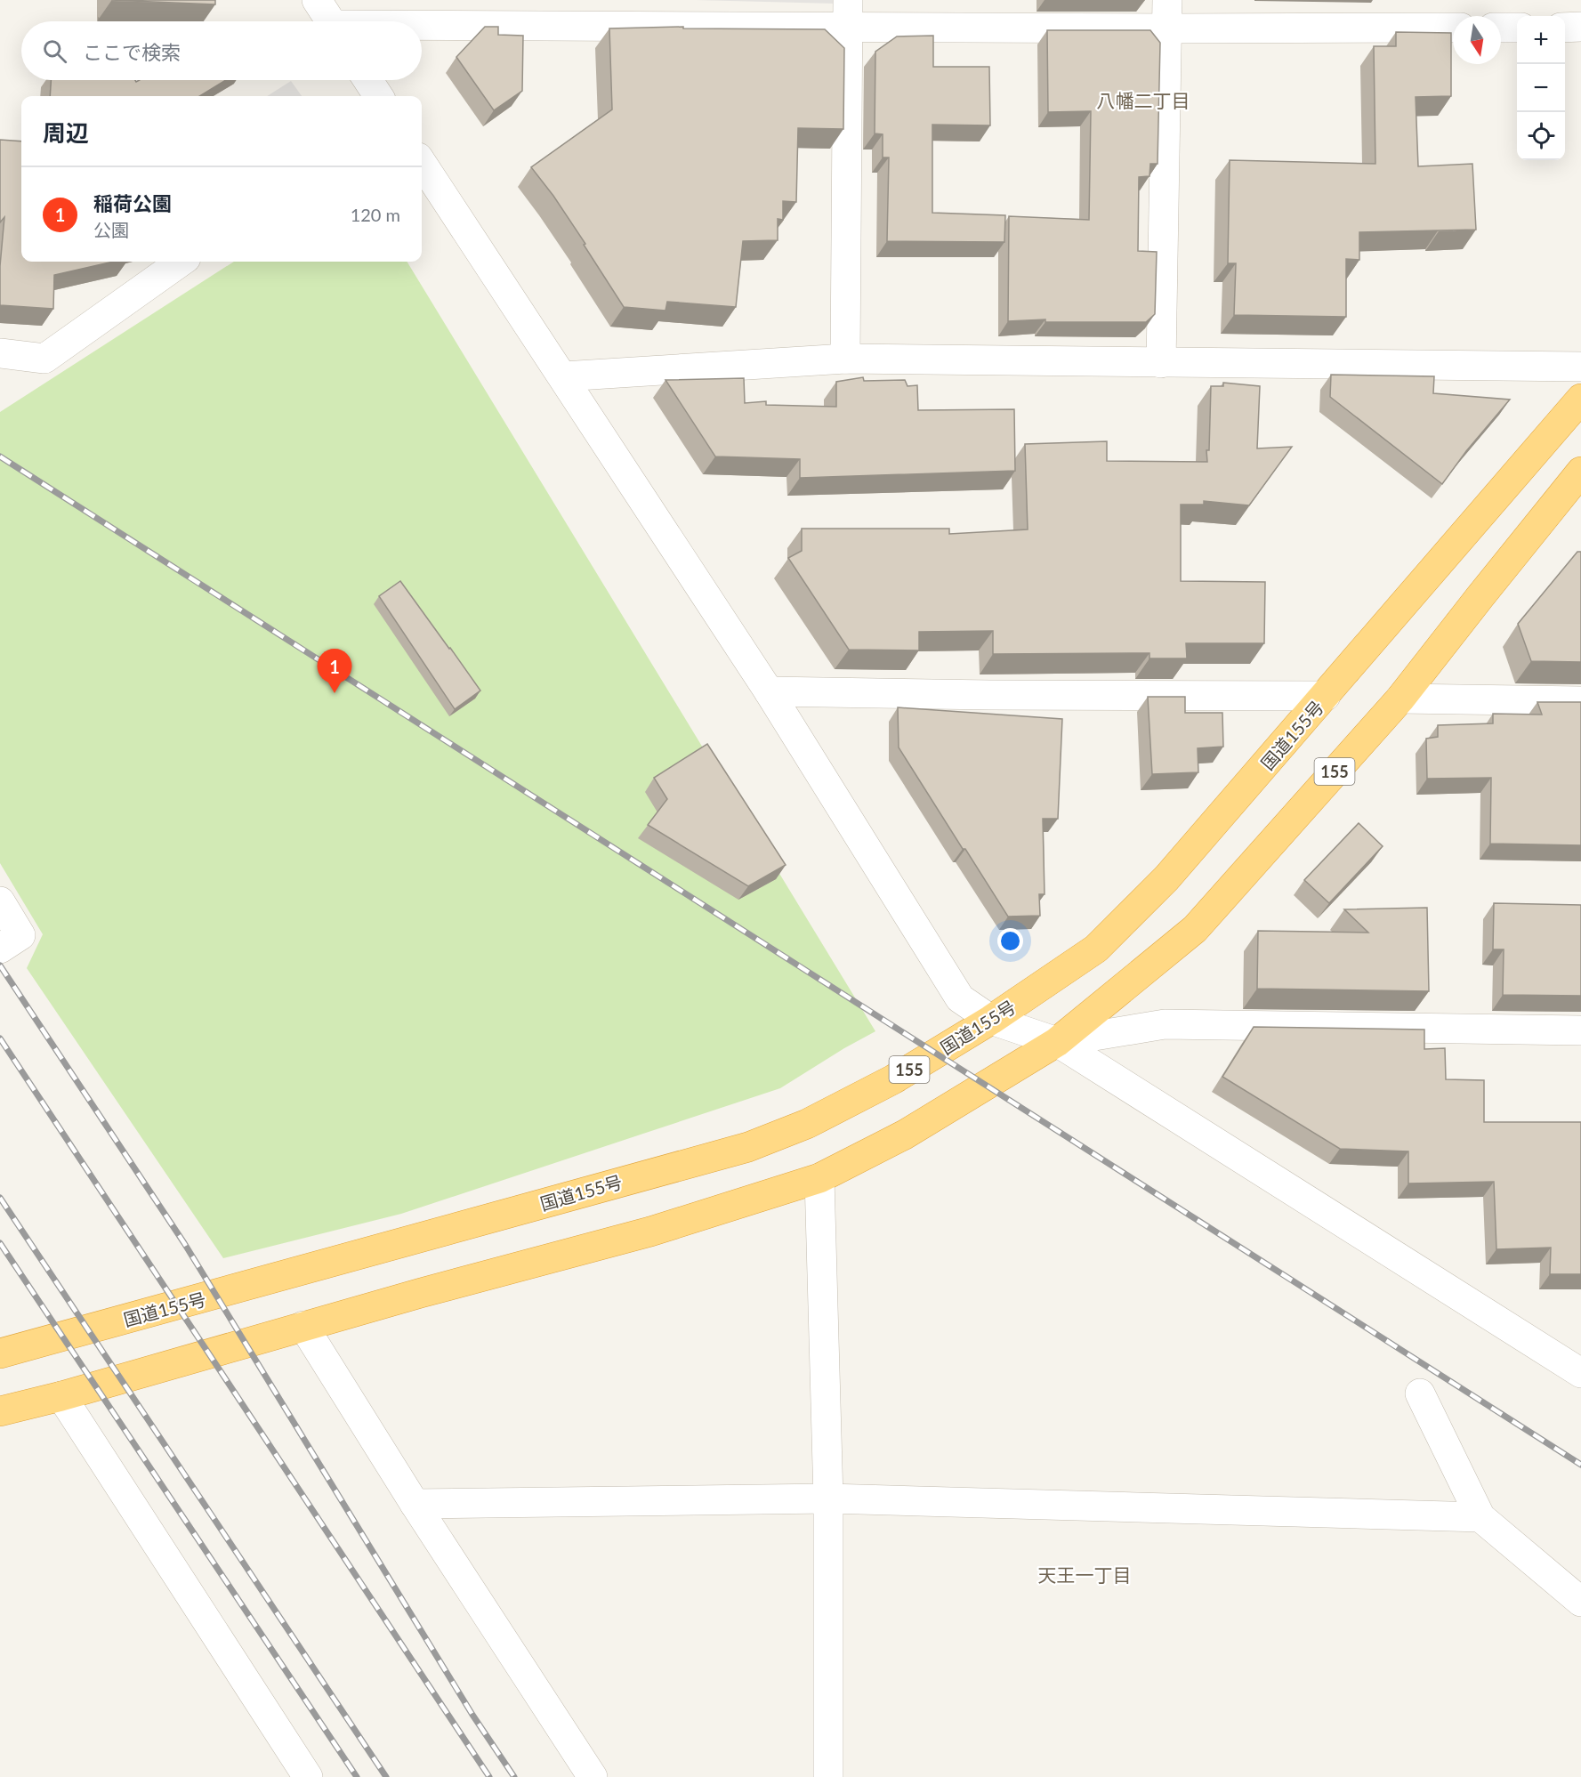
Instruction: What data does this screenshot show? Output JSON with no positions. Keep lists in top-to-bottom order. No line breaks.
{"streets":{"highway":["国道155号","155"]},"districts":["八幡二丁目","天王一丁目"],"north":"bottom","page":{"map_buttons":["+","−"],"search":"ここで検索","heading":"周辺","list":[{"mark":"1","name":"稲荷公園","note":"公園","value":"120 m"}],"pins":"1"}}
